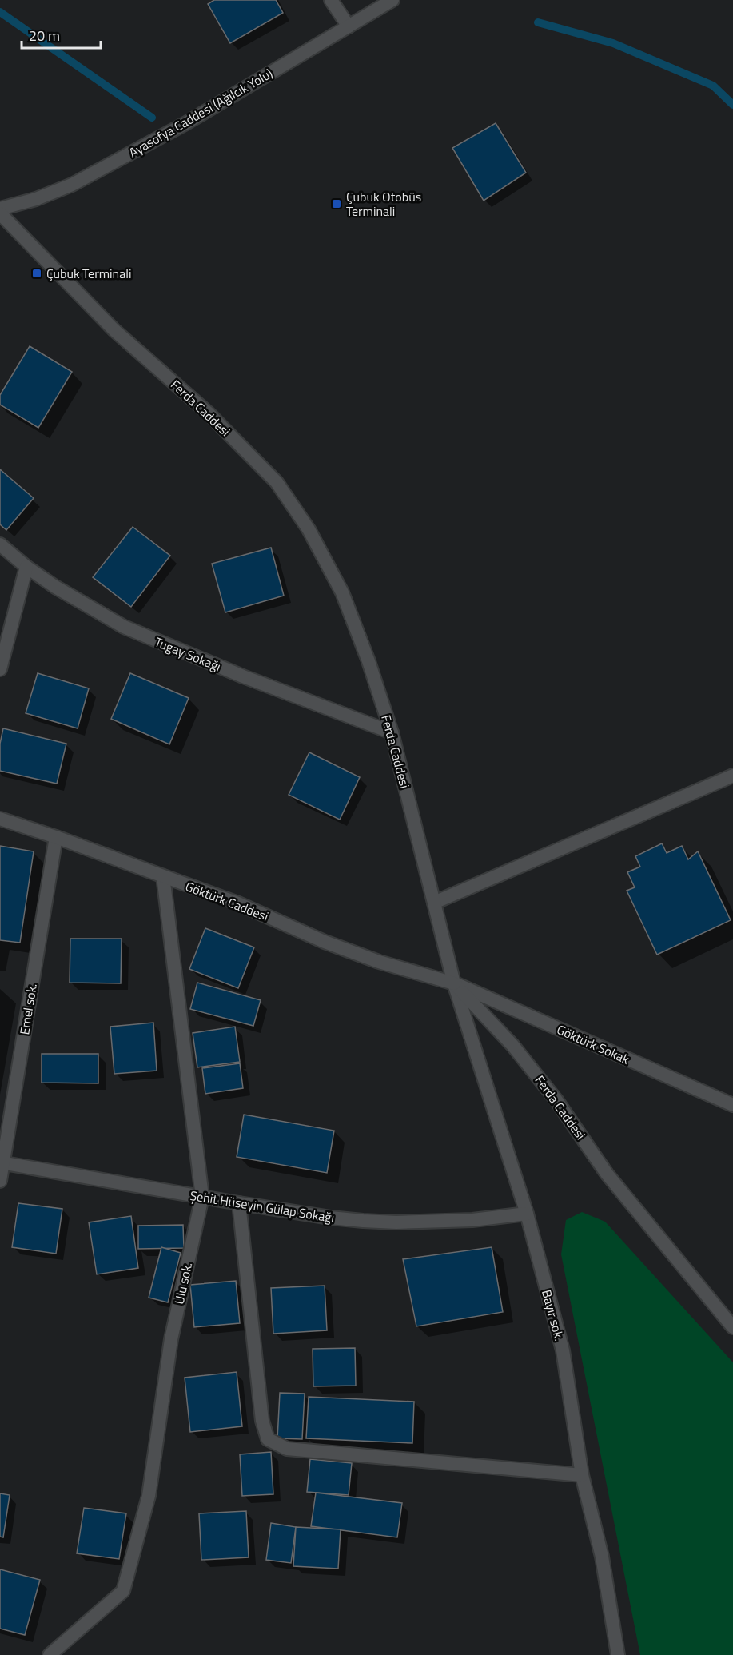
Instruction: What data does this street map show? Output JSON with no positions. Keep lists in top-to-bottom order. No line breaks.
{"streets":{"street":["Ayasofya Caddesi (Ağılcık Yolu)","Ferda Caddesi","Tugay Sokağı","Göktürk Caddesi","Emel sok.","Göktürk Sokak","Şehit Hüseyin Gülap Sokağı","Ulu sok.","Bayır sok."]},"crossings":[["Ferda Caddesi","Tugay Sokağı"],["Ferda Caddesi","Göktürk Caddesi"],["Ferda Caddesi","Göktürk Sokak"],["Ferda Caddesi","Bayır sok."],["Göktürk Caddesi","Emel sok."],["Göktürk Caddesi","Göktürk Sokak"],["Göktürk Caddesi","Ulu sok."],["Göktürk Caddesi","Bayır sok."],["Emel sok.","Şehit Hüseyin Gülap Sokağı"],["Göktürk Sokak","Bayır sok."],["Şehit Hüseyin Gülap Sokağı","Ulu sok."],["Şehit Hüseyin Gülap Sokağı","Bayır sok."]],"places":{"transit":["Çubuk Otobüs Terminali","Çubuk Terminali"]},"scale_bar":"20 m"}
